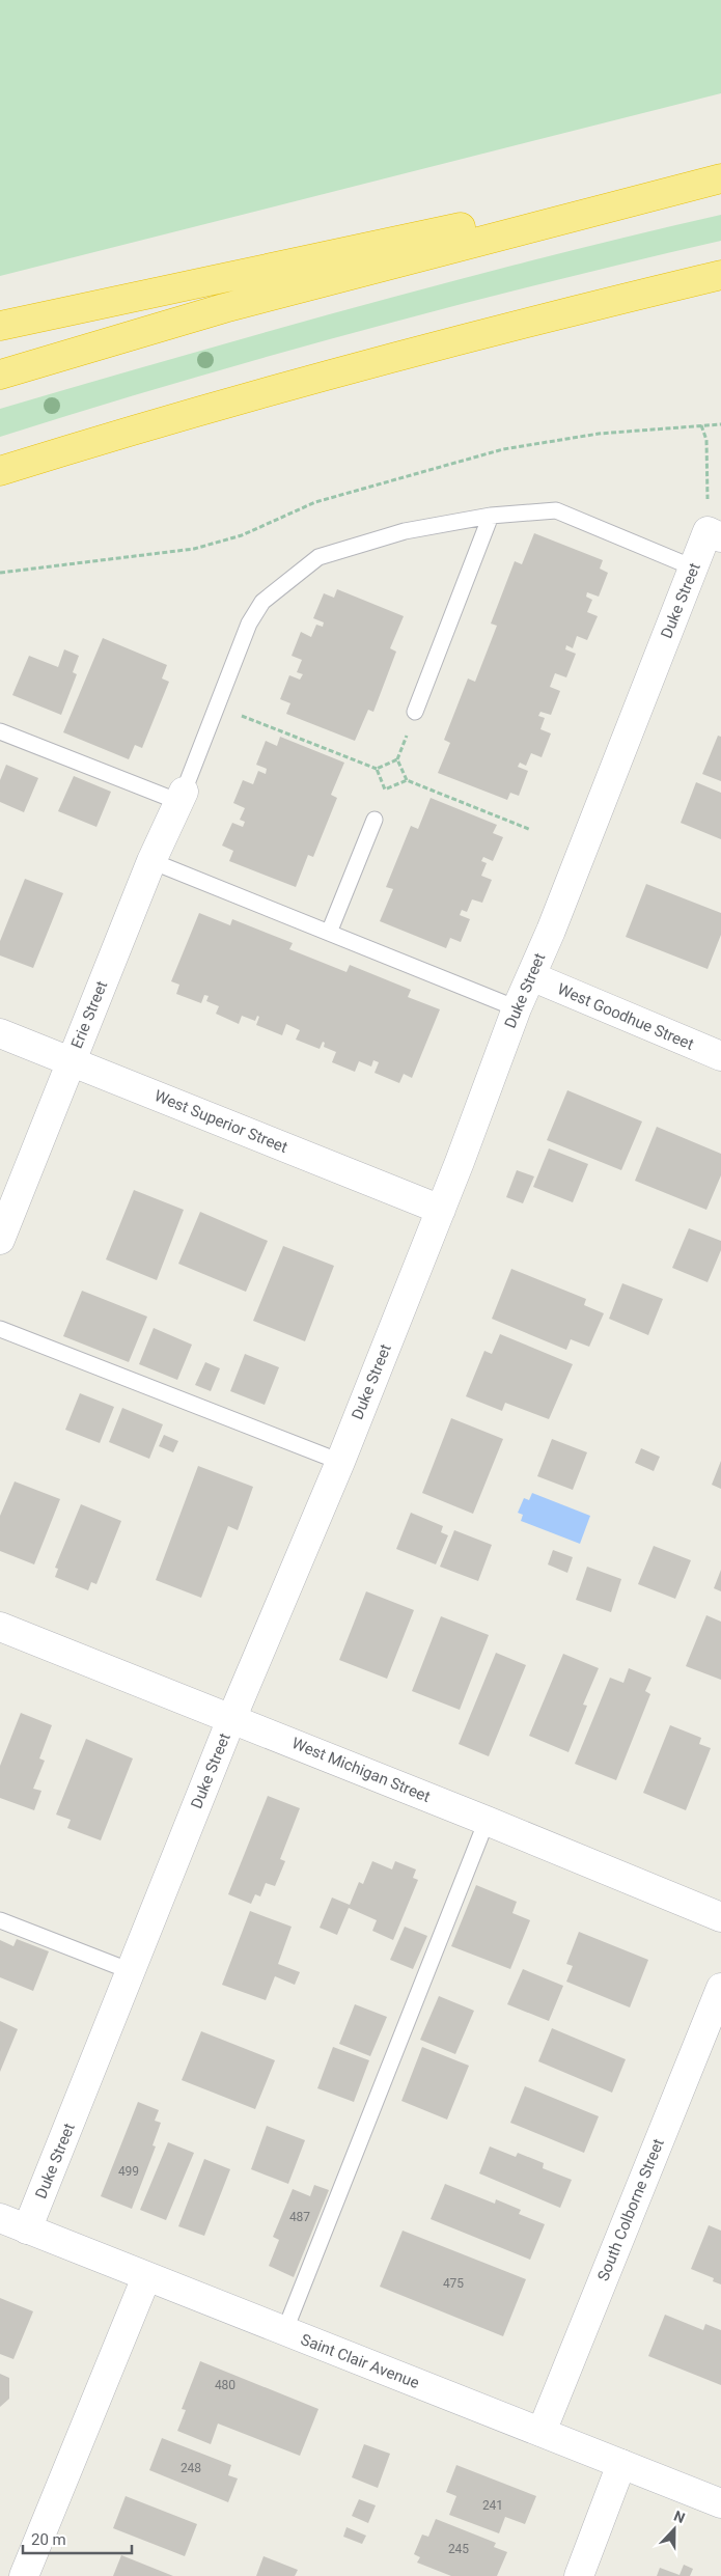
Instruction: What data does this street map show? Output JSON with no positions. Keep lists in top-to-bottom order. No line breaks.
{"streets":{"street":["Duke Street","Erie Street","West Goodhue Street","West Superior Street","West Michigan Street","South Colborne Street","Saint Clair Avenue"]},"crossings":[["Duke Street","West Goodhue Street"],["Duke Street","West Superior Street"],["Duke Street","West Michigan Street"],["Duke Street","Saint Clair Avenue"],["Erie Street","West Superior Street"],["South Colborne Street","Saint Clair Avenue"]],"house_numbers":["499","487","475","480","248","241","245"],"scale_bar":"20 m","north":"top"}
